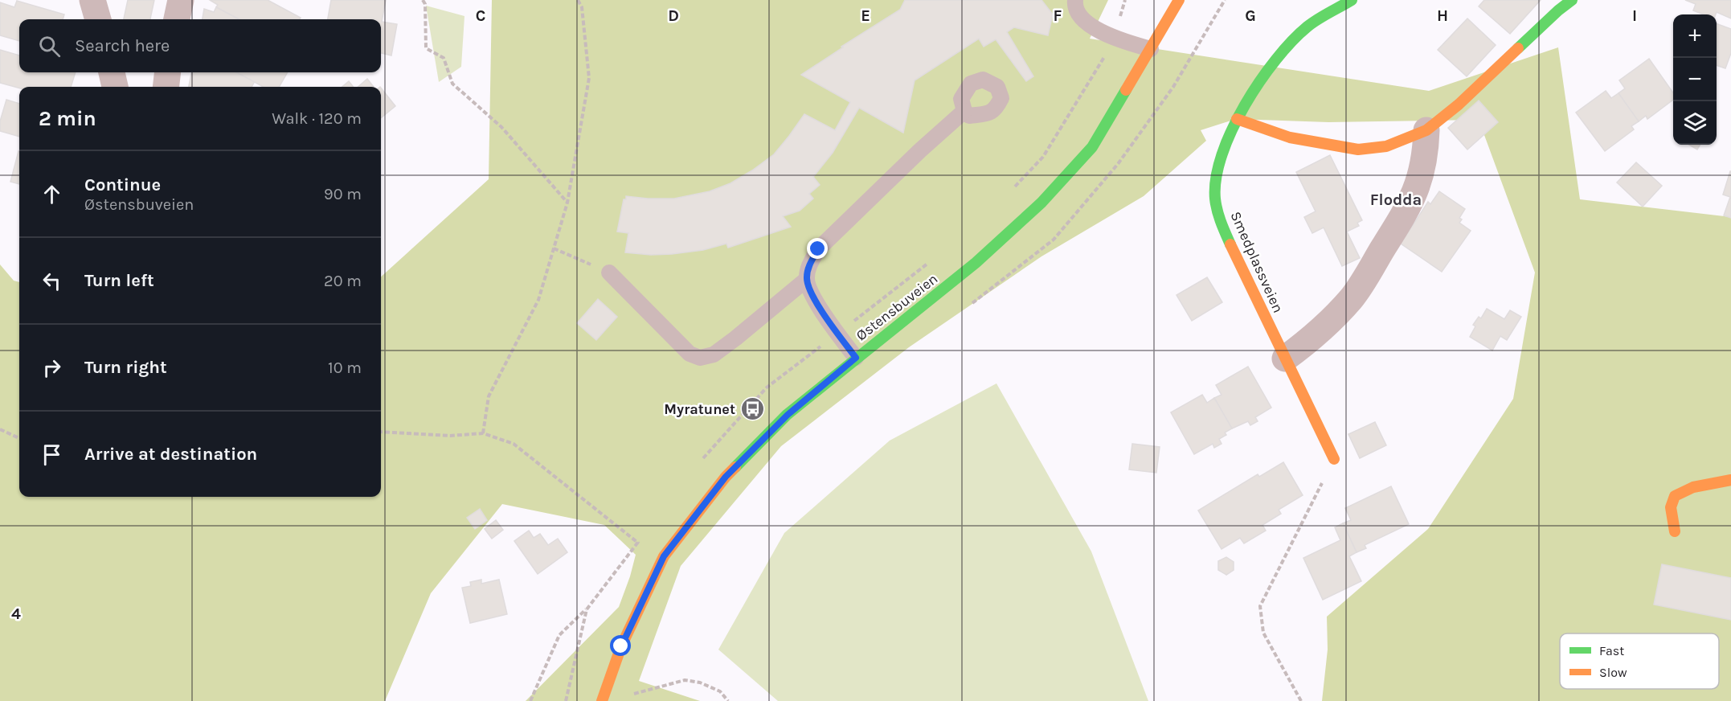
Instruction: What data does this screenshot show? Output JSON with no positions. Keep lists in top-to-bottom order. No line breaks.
{"streets":{"street":["Smedplassveien","Østensbuveien"]},"districts":["Flodda"],"places":{"bus stop":["Myratunet"]},"legend":["Fast","Slow"],"page":{"map_buttons":["+","−"],"search":"Search here","heading":["2 min","Walk · 120 m"],"list":[["Continue","Østensbuveien","90 m"],["Turn left","20 m"],["Turn right","10 m"],"Arrive at destination"]},"grid":{"columns":["C","D","E","F","G","H","I"],"rows":["4"]}}
